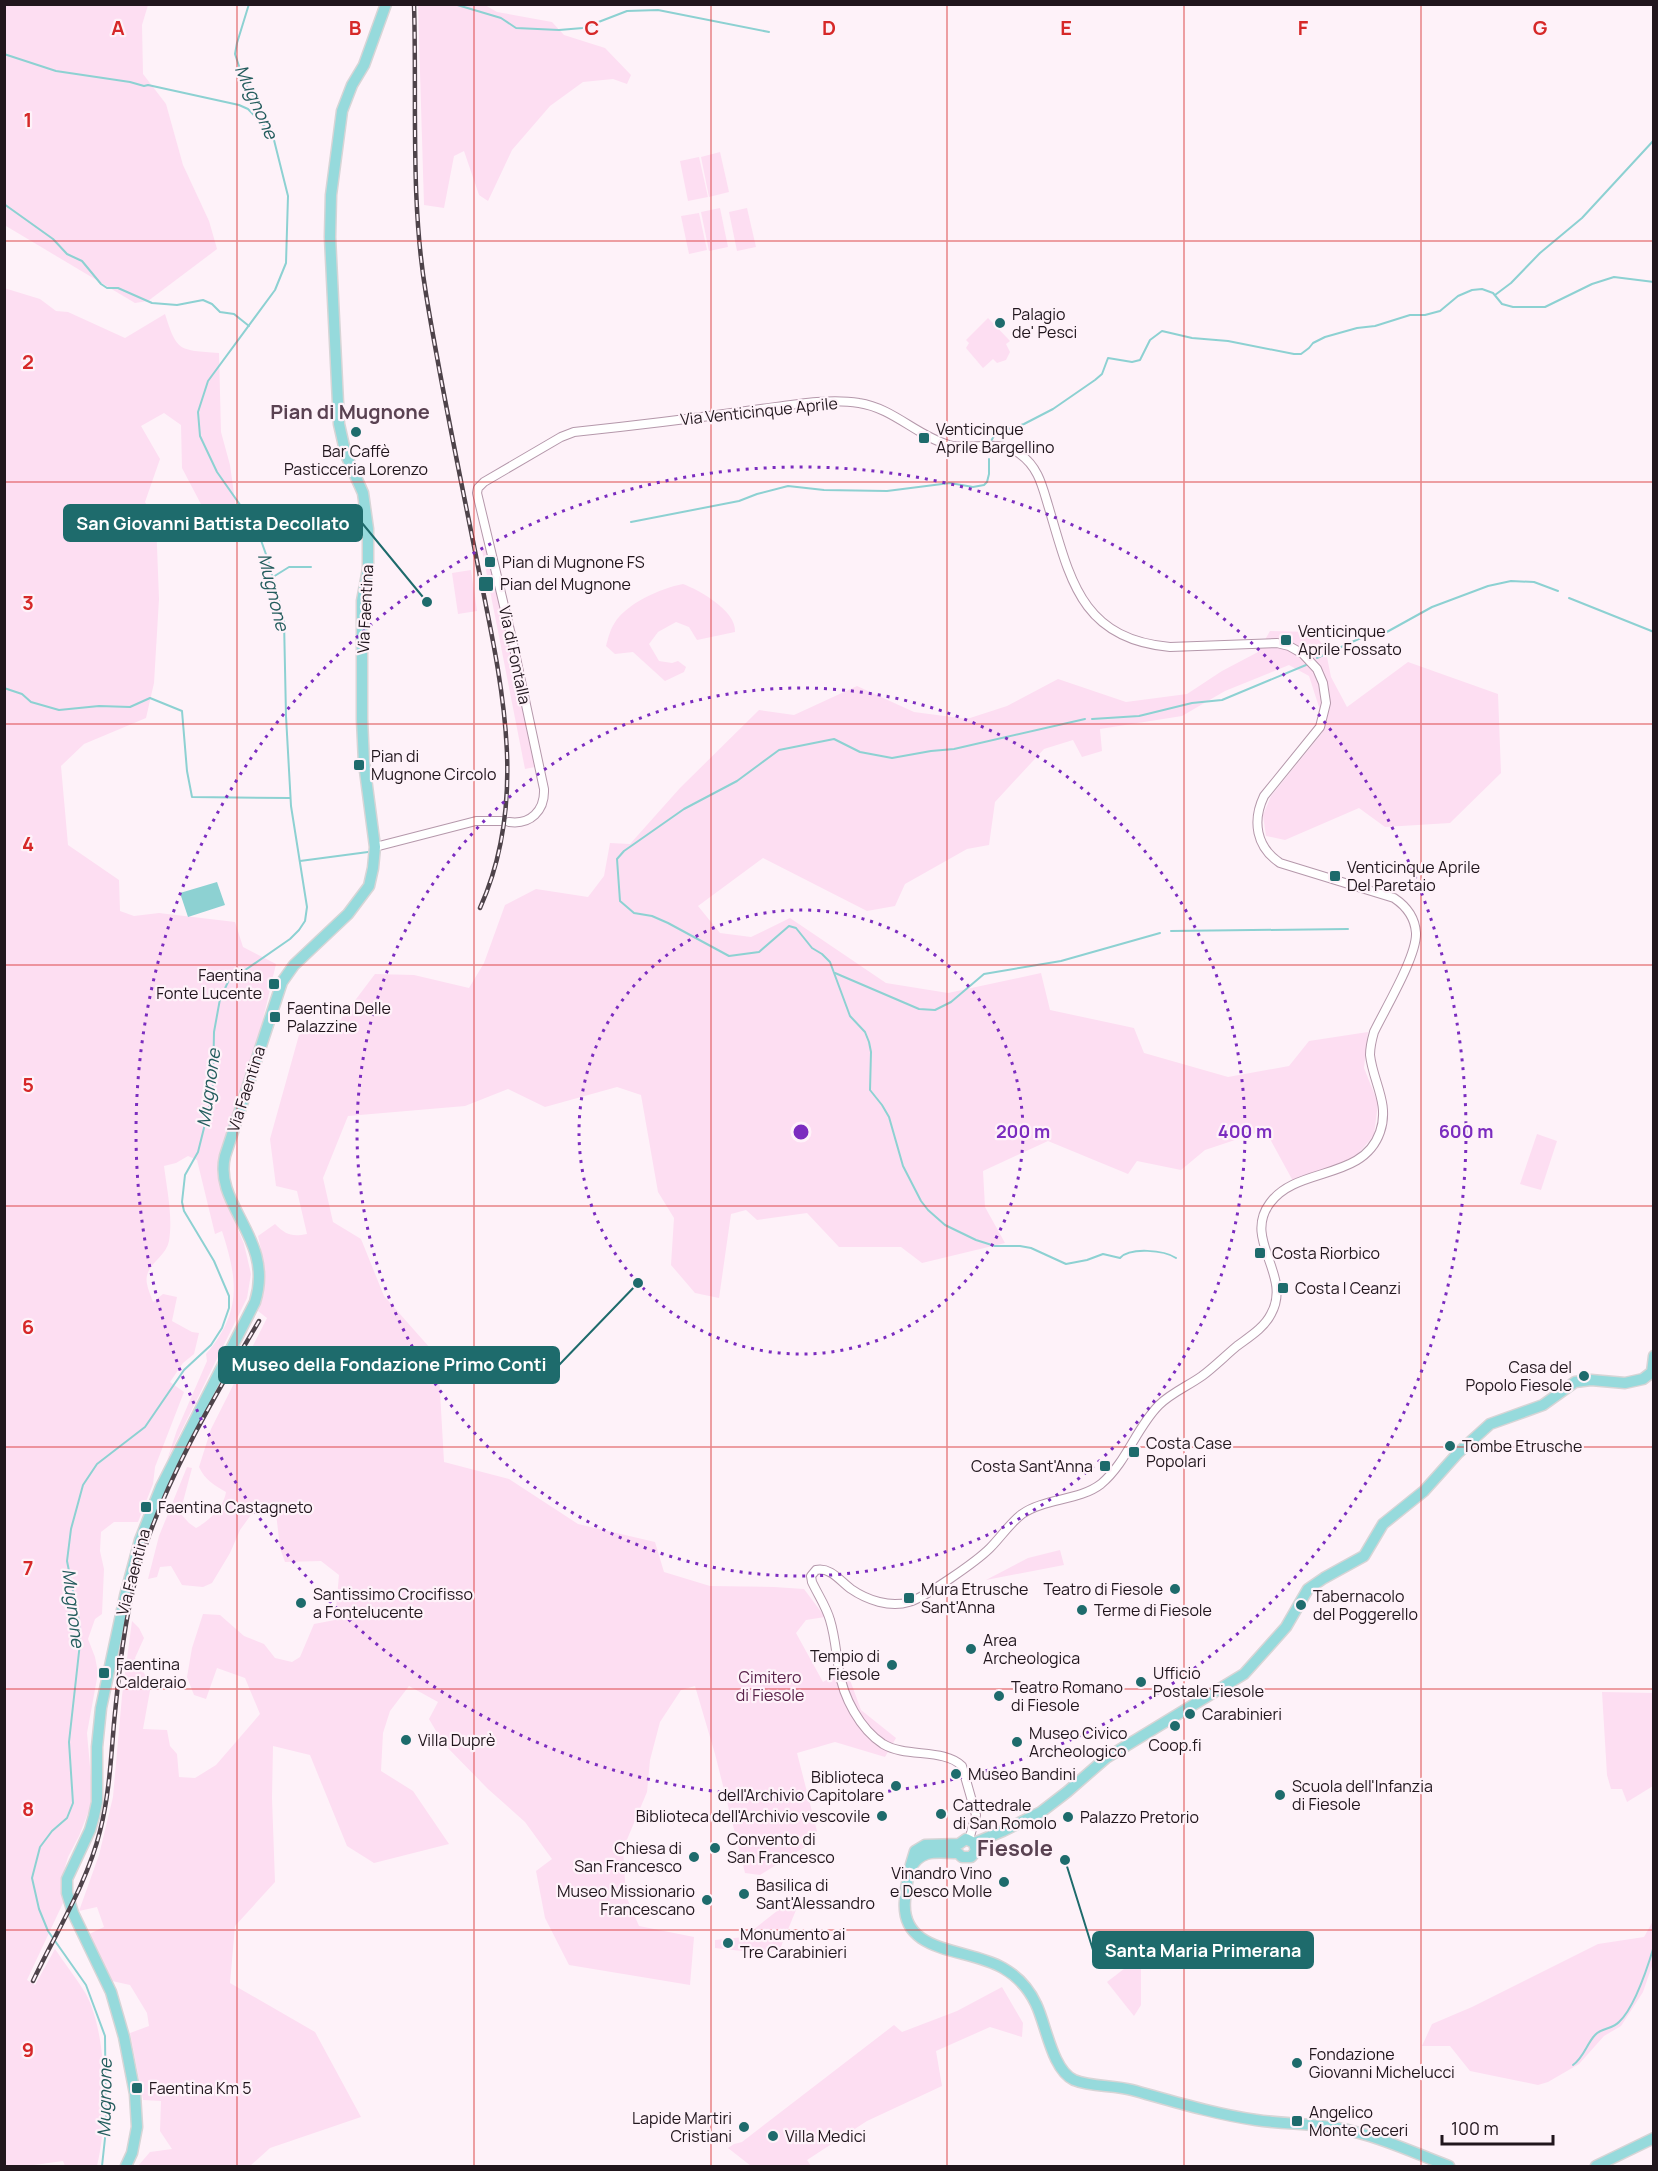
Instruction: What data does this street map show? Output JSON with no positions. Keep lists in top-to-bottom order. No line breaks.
{"streets":{"main road":["Via Faentina"],"street":["Via Venticinque Aprile","Via di Fontalla"]},"crossings":[["Via Venticinque Aprile","Via di Fontalla"],["Via Faentina","Via di Fontalla"]],"districts":["Pian di Mugnone","Fiesole"],"water":["Mugnone"],"parks":["Cimitero di Fiesole"],"places":{"other":["Palagio de' Pesci","Bar Caffè Pasticceria Lorenzo","San Giovanni Battista Decollato","Museo della Fondazione Primo Conti","Casa del Popolo Fiesole","Tombe Etrusche","Teatro di Fiesole","Santissimo Crocifisso a Fontelucente","Tabernacolo del Poggerello","Terme di Fiesole","Area Archeologica","Tempio di Fiesole","Ufficio Postale Fiesole","Teatro Romano di Fiesole","Carabinieri","Coop.fi","Villa Duprè","Museo Civico Archeologico","Museo Bandini","Biblioteca dell'Archivio Capitolare","Scuola dell'Infanzia di Fiesole","Cattedrale di San Romolo","Biblioteca dell'Archivio vescovile","Palazzo Pretorio","Convento di San Francesco","Chiesa di San Francesco","Santa Maria Primerana","Vinandro Vino e Desco Molle","Basilica di Sant'Alessandro","Museo Missionario Francescano","Monumento ai Tre Carabinieri","Fondazione Giovanni Michelucci","Lapide Martiri Cristiani","Villa Medici"],"transit":["Venticinque Aprile Bargellino","Pian di Mugnone FS","Pian del Mugnone","Venticinque Aprile Fossato","Pian di Mugnone Circolo","Venticinque Aprile Del Paretaio","Faentina Fonte Lucente","Faentina Delle Palazzine","Costa Riorbico","Costa I Ceanzi","Costa Case Popolari","Costa Sant'Anna","Faentina Castagneto","Mura Etrusche Sant'Anna","Faentina Calderaio","Faentina Km 5","Angelico Monte Ceceri"]},"scale_bar":"100 m","grid":{"columns":["A","B","C","D","E","F","G"],"rows":["1","2","3","4","5","6","7","8","9"]},"rings":["200 m","400 m","600 m"]}
